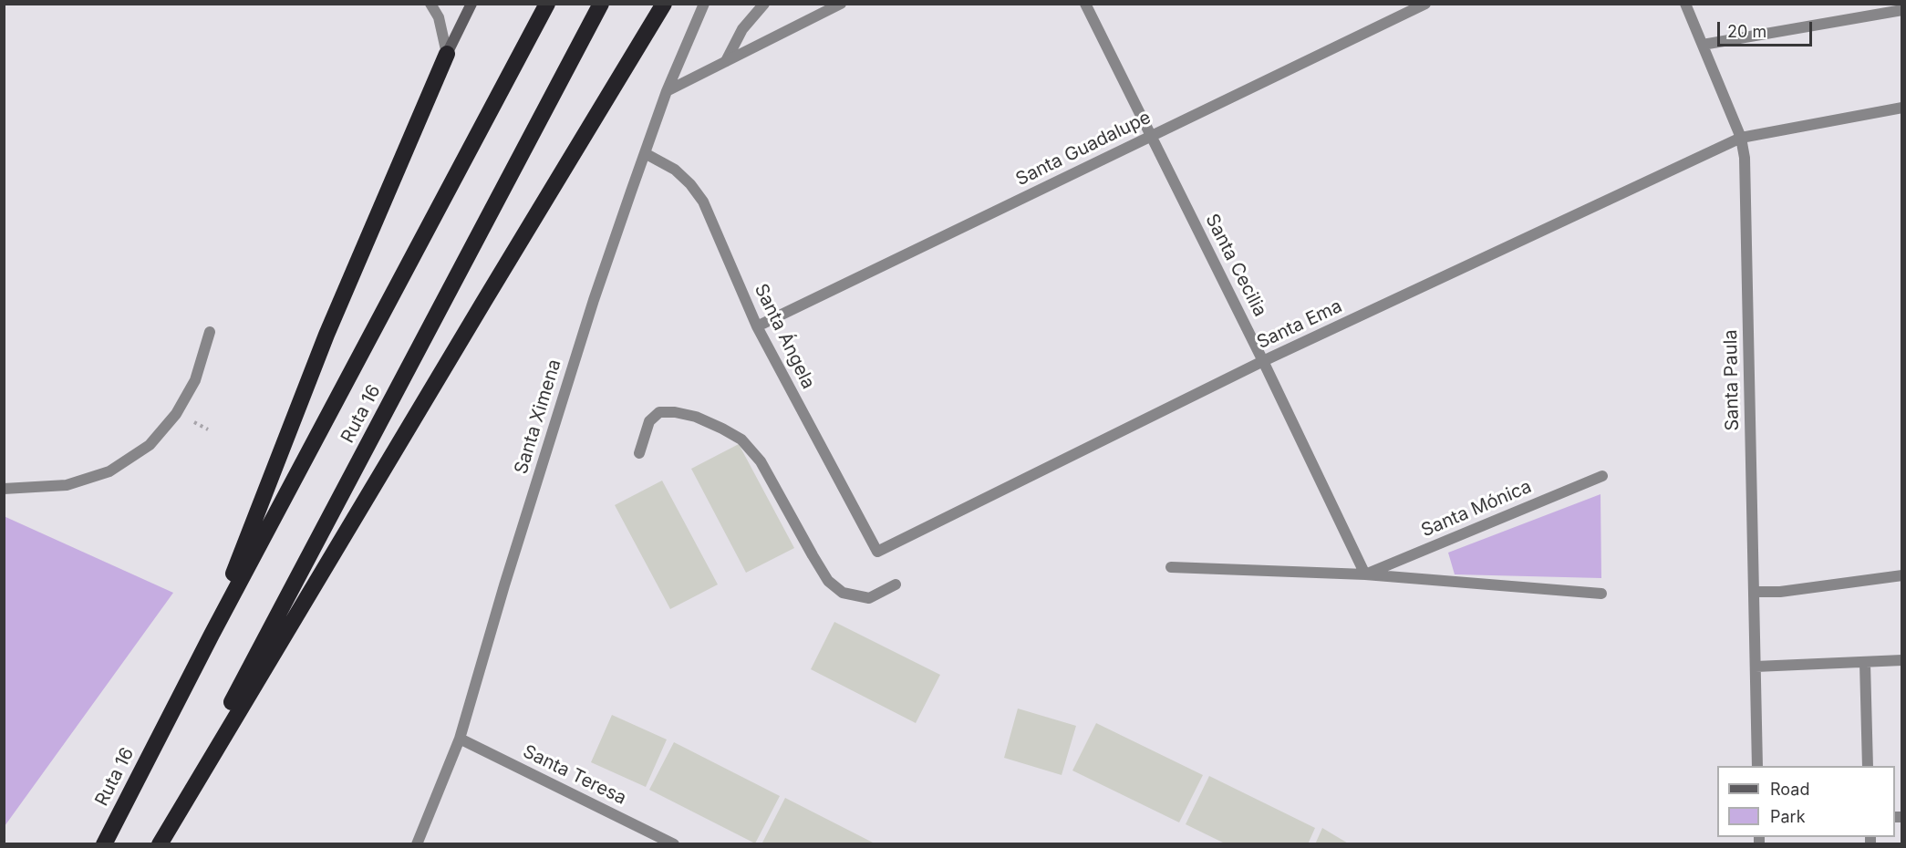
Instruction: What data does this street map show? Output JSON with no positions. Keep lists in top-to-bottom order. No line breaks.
{"streets":{"highway":["Ruta 16"],"street":["Santa Guadalupe","Santa Cecilia","Santa Ema","Santa Ángela","Santa Paula","Santa Ximena","Santa Mónica","Santa Teresa"]},"crossings":[["Santa Guadalupe","Santa Cecilia"],["Santa Guadalupe","Santa Ángela"],["Santa Cecilia","Santa Ema"],["Santa Cecilia","Santa Mónica"],["Santa Ema","Santa Ángela"],["Santa Ema","Santa Paula"],["Santa Ángela","Santa Ximena"],["Santa Ximena","Santa Teresa"]],"legend":["Road","Park"],"scale_bar":"20 m"}
